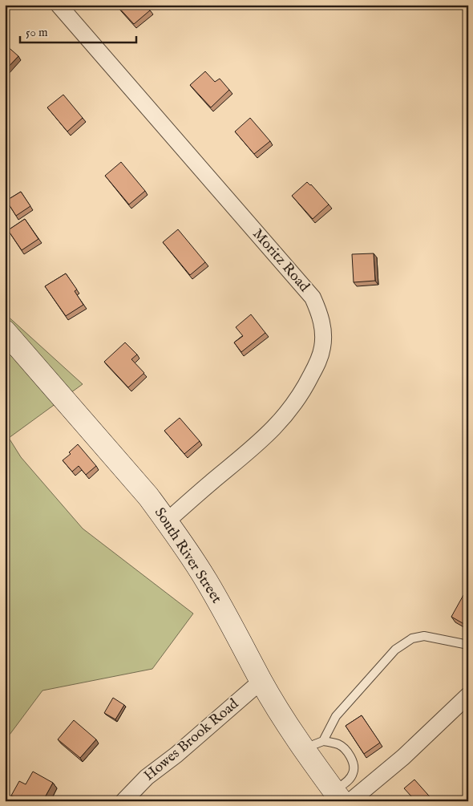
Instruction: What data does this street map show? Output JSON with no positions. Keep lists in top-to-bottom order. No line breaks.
{"streets":{"street":["Moritz Road","South River Street","Howes Brook Road"]},"crossings":[["Moritz Road","South River Street"],["South River Street","Howes Brook Road"]],"scale_bar":"50 m"}
